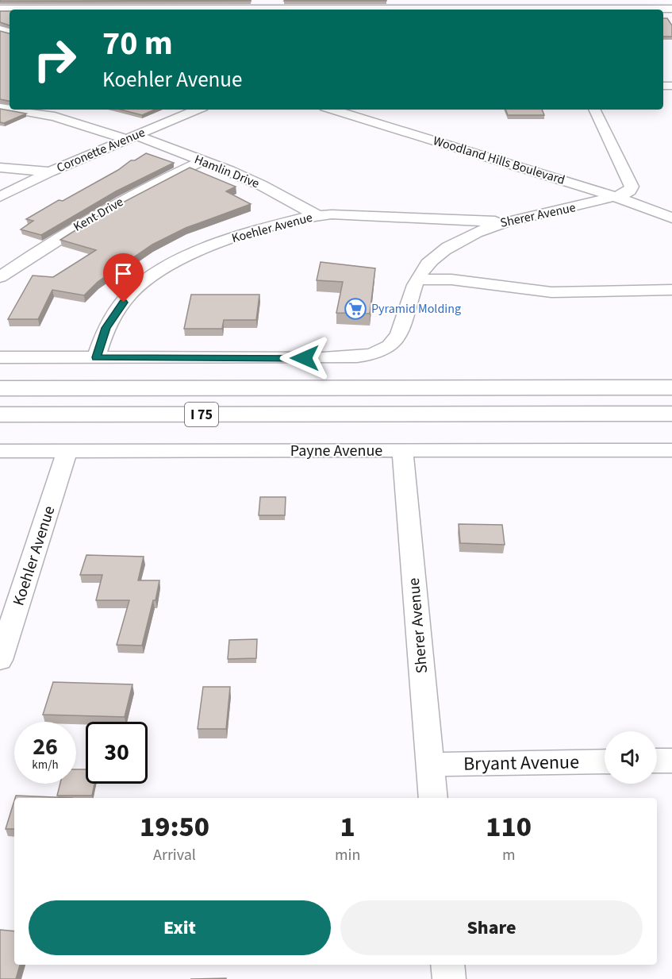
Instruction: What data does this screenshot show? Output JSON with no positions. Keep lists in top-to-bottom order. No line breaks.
{"streets":{"highway":["I 75"],"street":["Coronette Avenue","Woodland Hills Boulevard","Hamlin Drive","Kent Drive","Sherer Avenue","Koehler Avenue","Payne Avenue","Bryant Avenue"]},"crossings":[["Coronette Avenue","Hamlin Drive"],["Woodland Hills Boulevard","Sherer Avenue"],["Hamlin Drive","Kent Drive"],["Hamlin Drive","Koehler Avenue"],["Sherer Avenue","Koehler Avenue"],["Sherer Avenue","Payne Avenue"],["Sherer Avenue","Bryant Avenue"],["Koehler Avenue","Payne Avenue"]],"places":{"supermarket":["Pyramid Molding"]},"page":{"turn":["70 m","Koehler Avenue"],"speed":"26 km/h","limit":"30","eta":["19:50","Arrival","1","min","110","m"],"buttons":["Exit","Share"]}}
